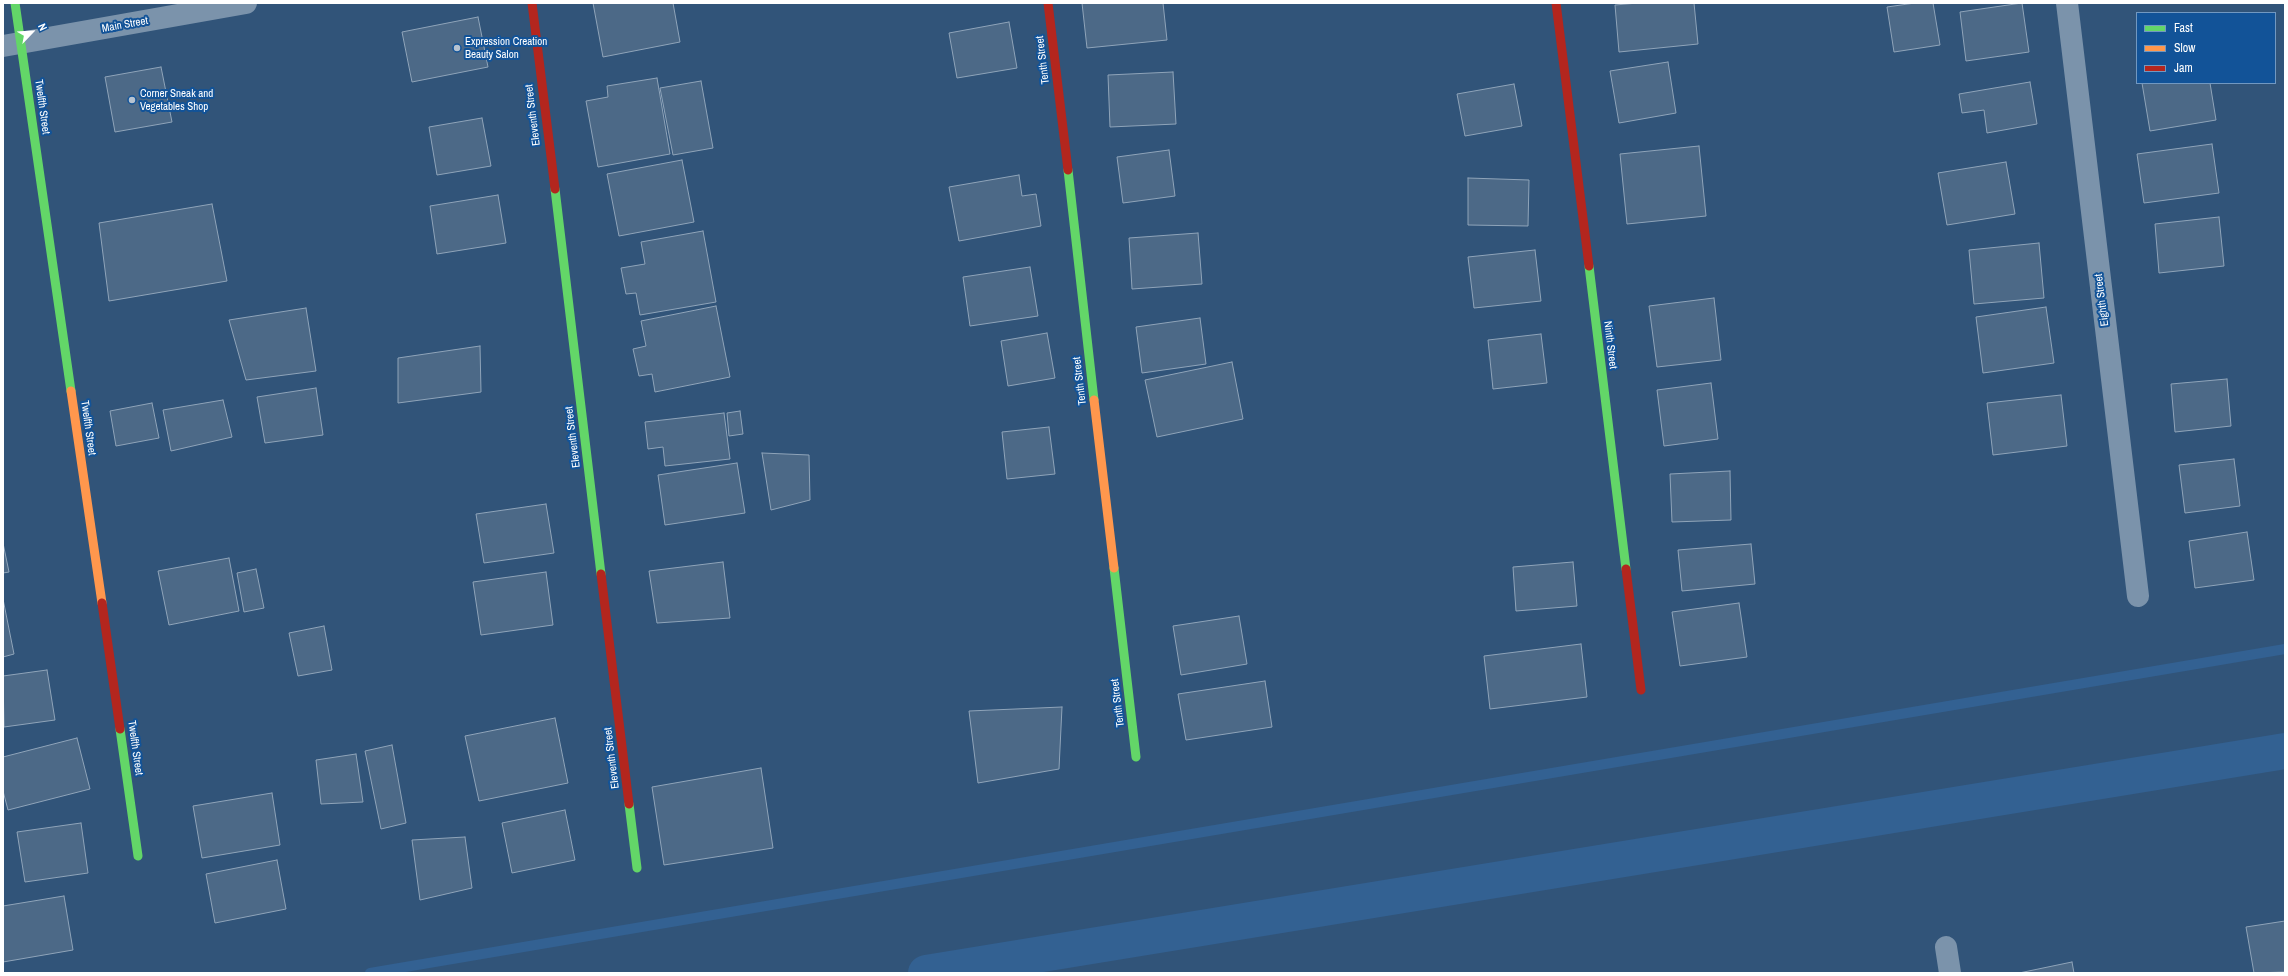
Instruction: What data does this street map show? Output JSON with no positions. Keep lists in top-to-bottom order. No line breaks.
{"streets":{"street":["Main Street","Tenth Street","Twelfth Street","Eleventh Street","Eighth Street","Ninth Street"]},"crossings":[["Main Street","Twelfth Street"]],"places":["Expression Creation Beauty Salon","Corner Sneak and Vegetables Shop"],"legend":["Fast","Slow","Jam"],"north":"top right"}
